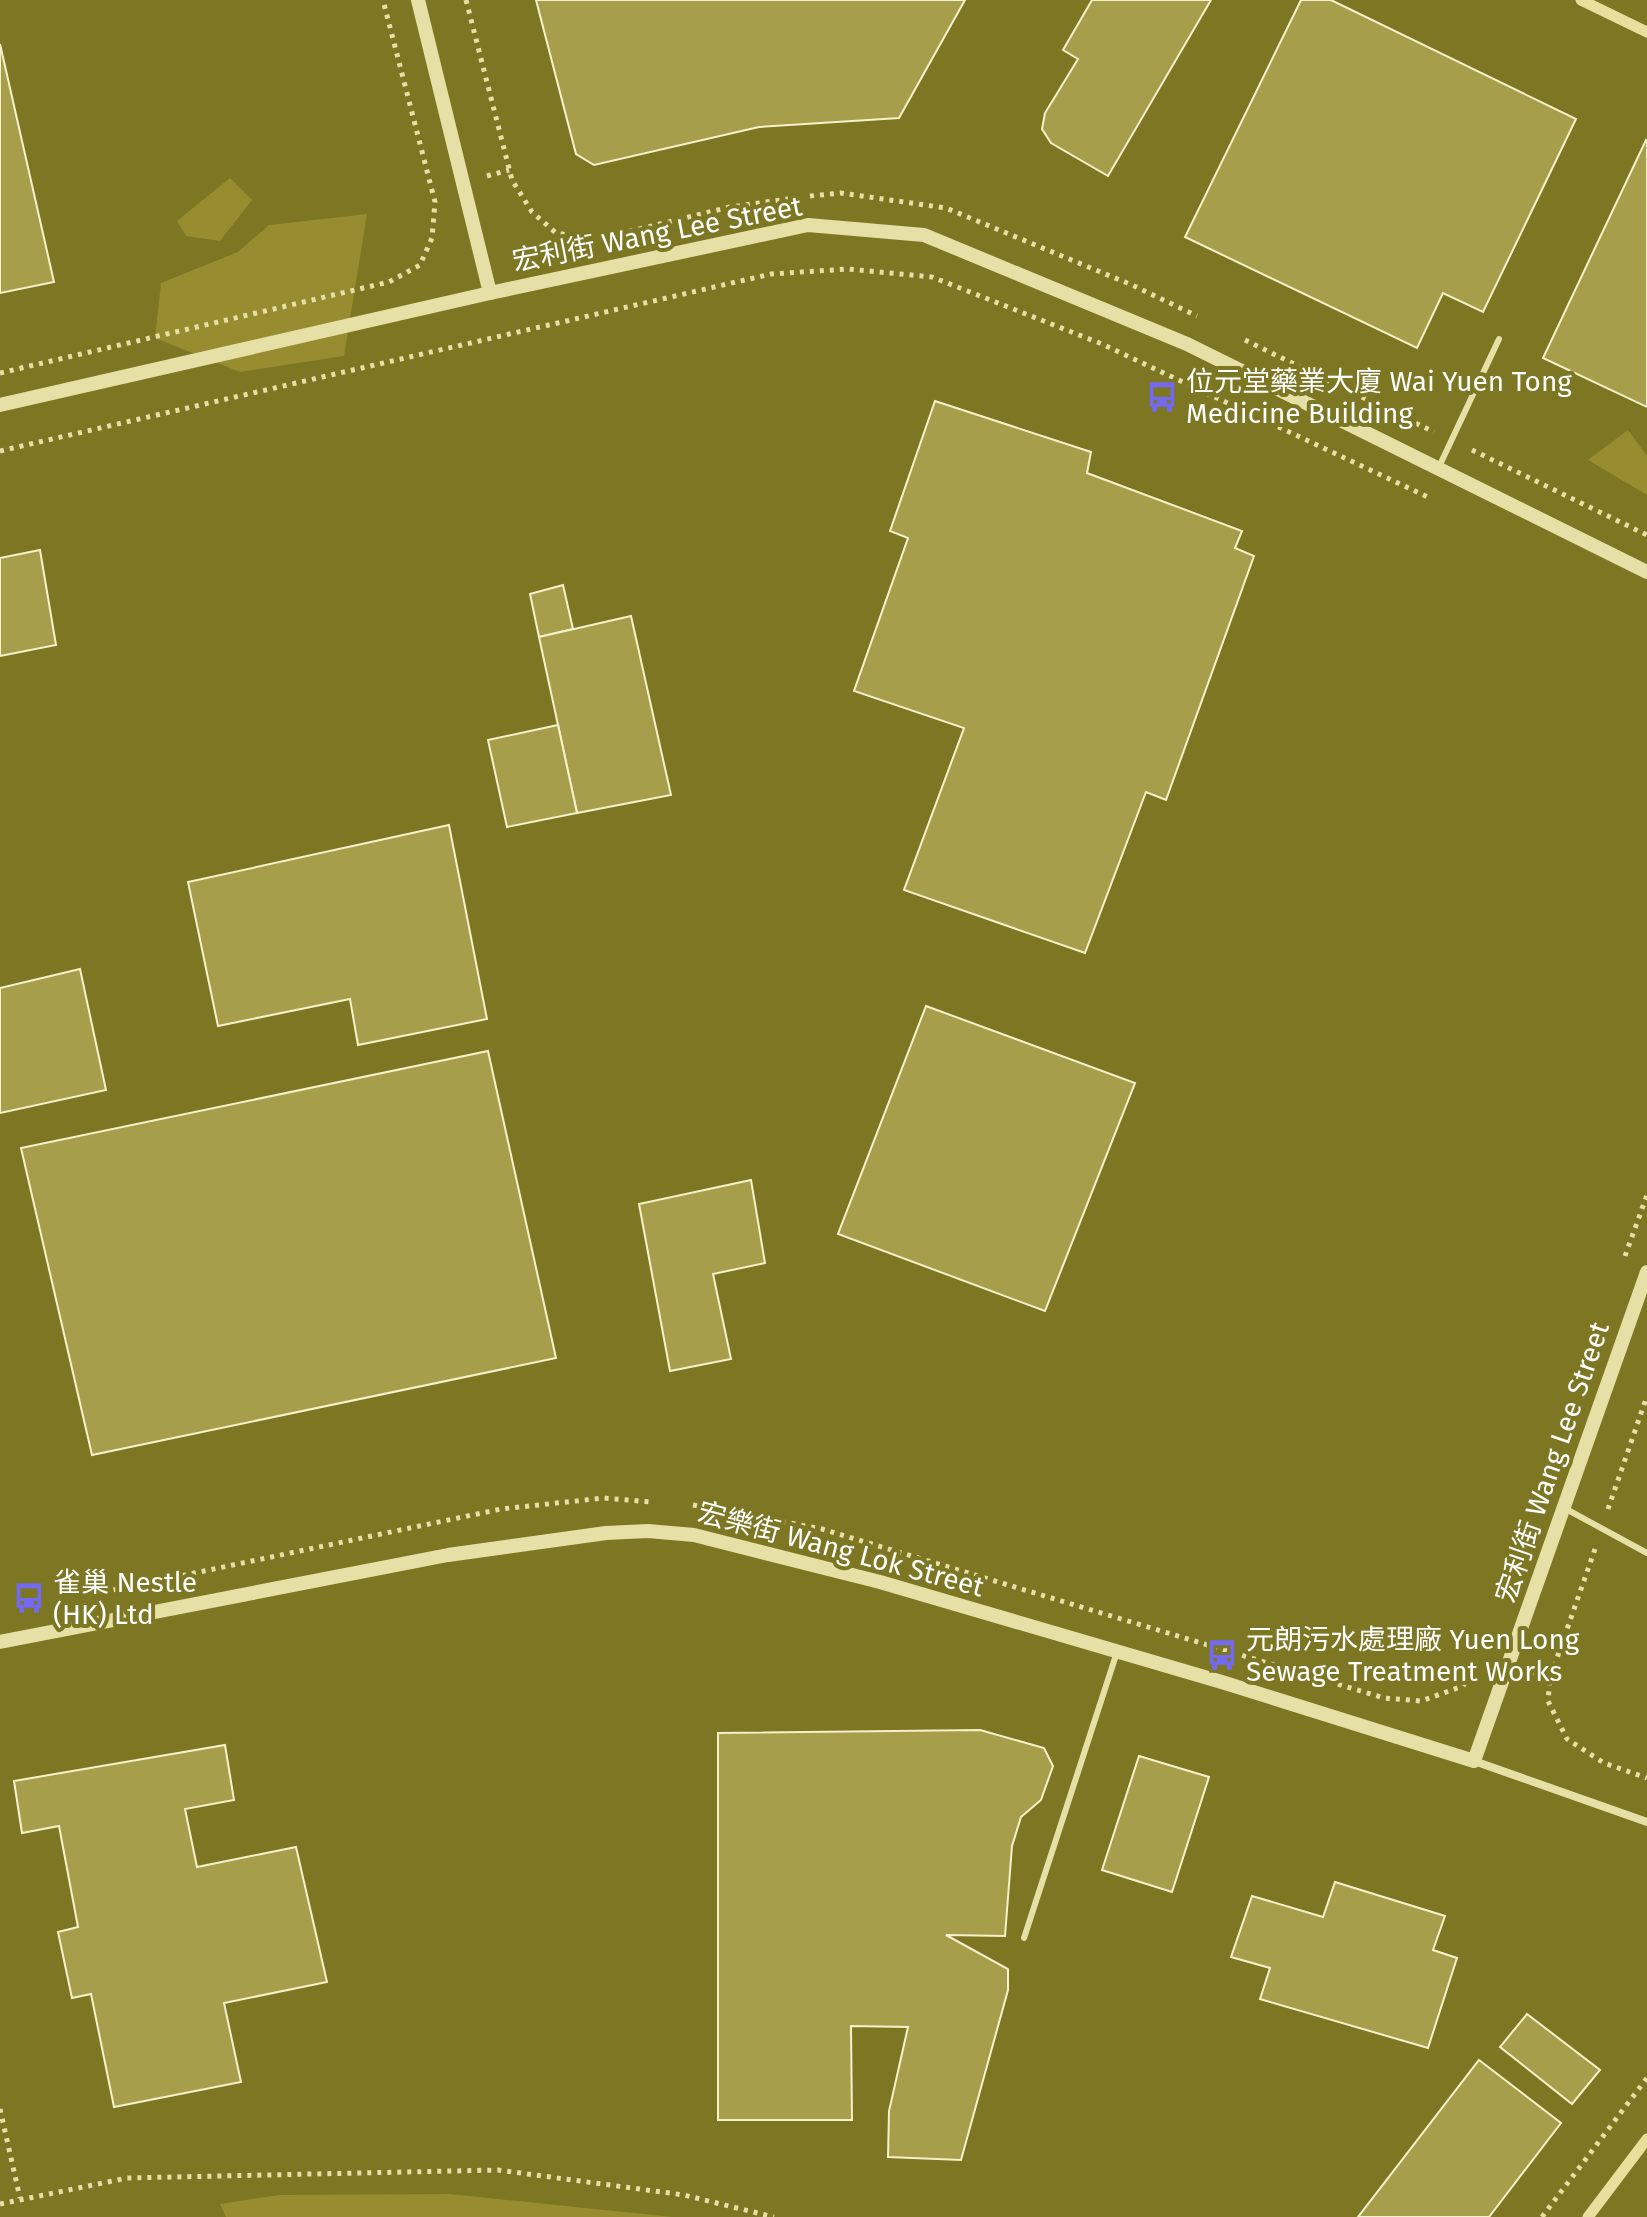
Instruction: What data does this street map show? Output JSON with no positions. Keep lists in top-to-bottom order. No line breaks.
{"streets":{"street":["宏利街 Wang Lee Street","宏樂街 Wang Lok Street"]},"crossings":[["宏利街 Wang Lee Street","宏樂街 Wang Lok Street"]],"places":{"bus stop":["位元堂藥業大廈 Wai Yuen Tong Medicine Building","雀巢 Nestle (HK) Ltd","元朗污水處理廠 Yuen Long Sewage Treatment Works"]}}
